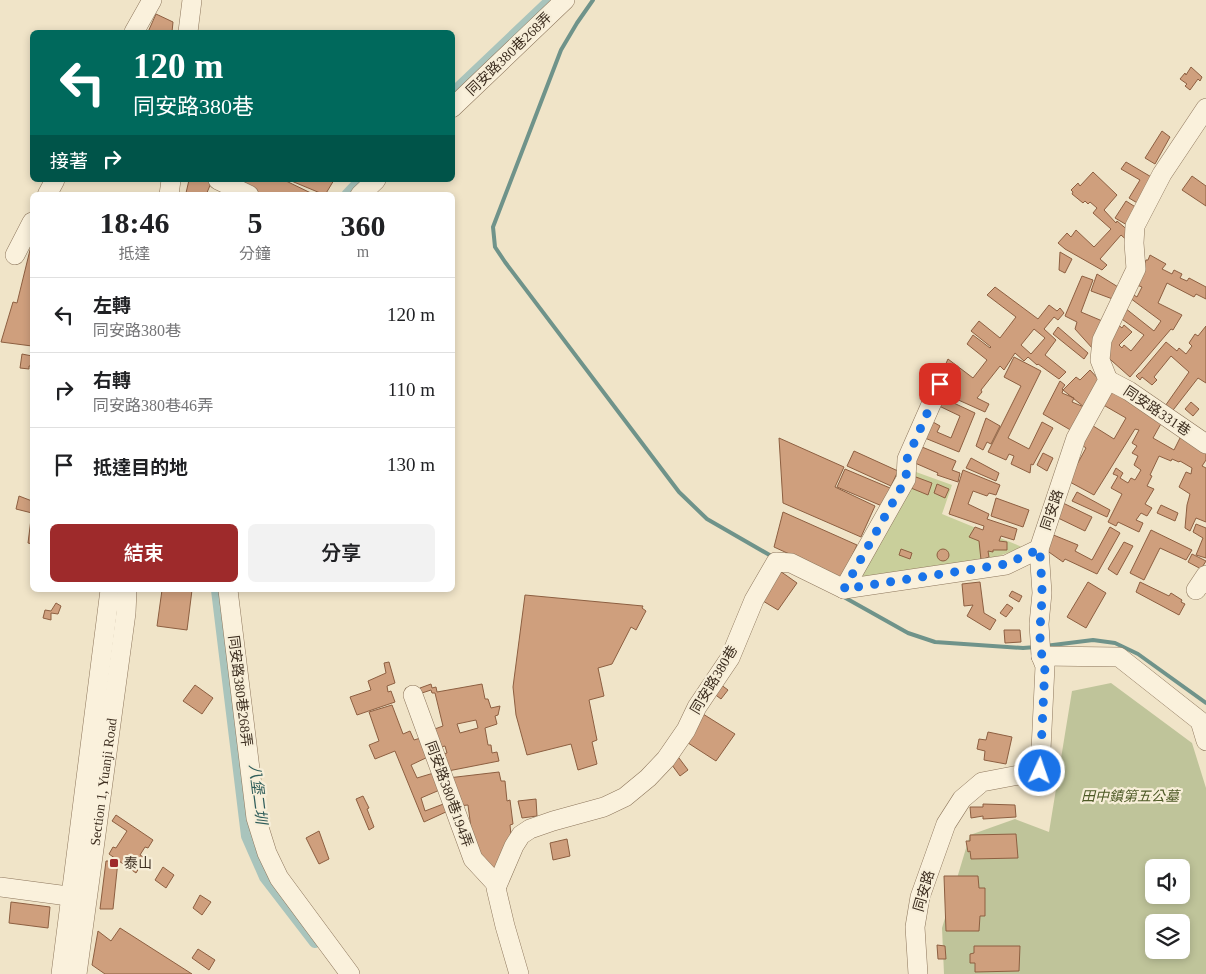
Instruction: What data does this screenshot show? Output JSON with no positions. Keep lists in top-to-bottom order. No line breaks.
{"streets":{"street":["同安路380巷268弄","同安路331巷","同安路","同安路380巷","Section 1, Yuanji Road","同安路380巷194弄"]},"crossings":[["同安路331巷","同安路"],["同安路380巷","同安路380巷194弄"]],"water":["八堡二圳"],"parks":["田中鎮第五公墓"],"places":{"transit":["泰山"]},"page":{"turn":["120 m","同安路380巷"],"then":"接著","eta":["18:46","抵達","5","分鐘","360","m"],"list":[{"name":"左轉","note":"同安路380巷","value":"120 m"},{"name":"右轉","note":"同安路380巷46弄","value":"110 m"},{"name":"抵達目的地","value":"130 m"}],"buttons":["結束","分享"]}}
